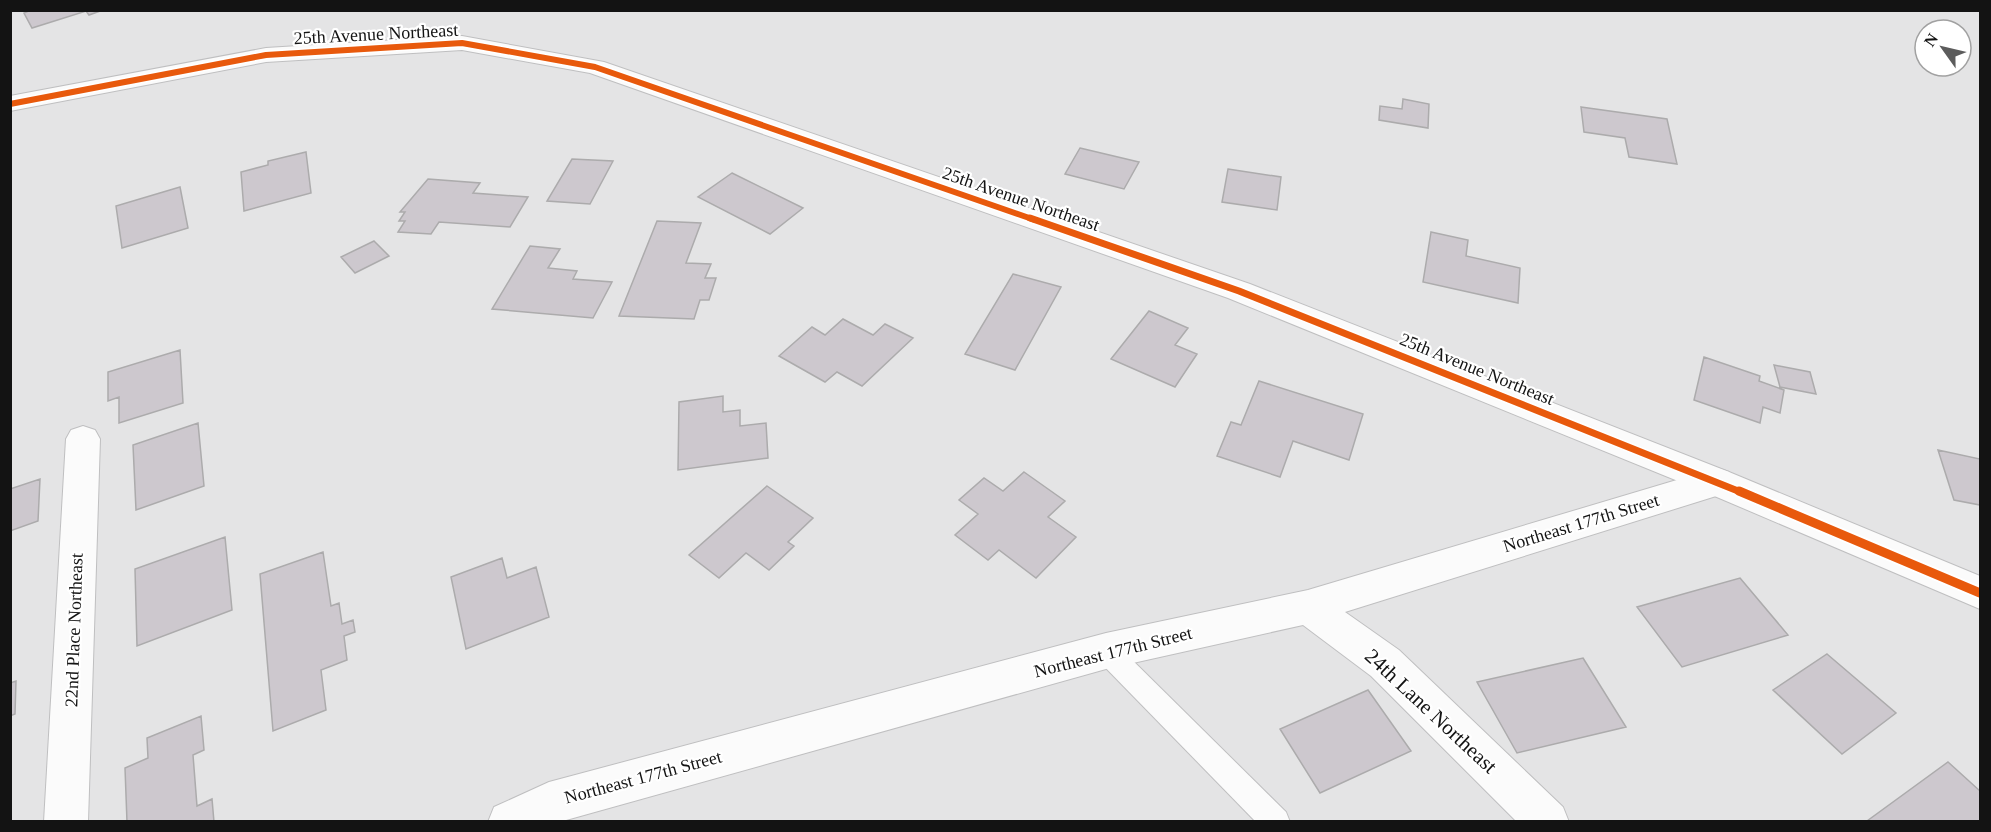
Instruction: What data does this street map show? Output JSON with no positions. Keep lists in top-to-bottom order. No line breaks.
{"streets":{"street":["25th Avenue Northeast","Northeast 177th Street","22nd Place Northeast","24th Lane Northeast"]},"crossings":[["25th Avenue Northeast","Northeast 177th Street"],["Northeast 177th Street","24th Lane Northeast"]],"north":"top left"}
